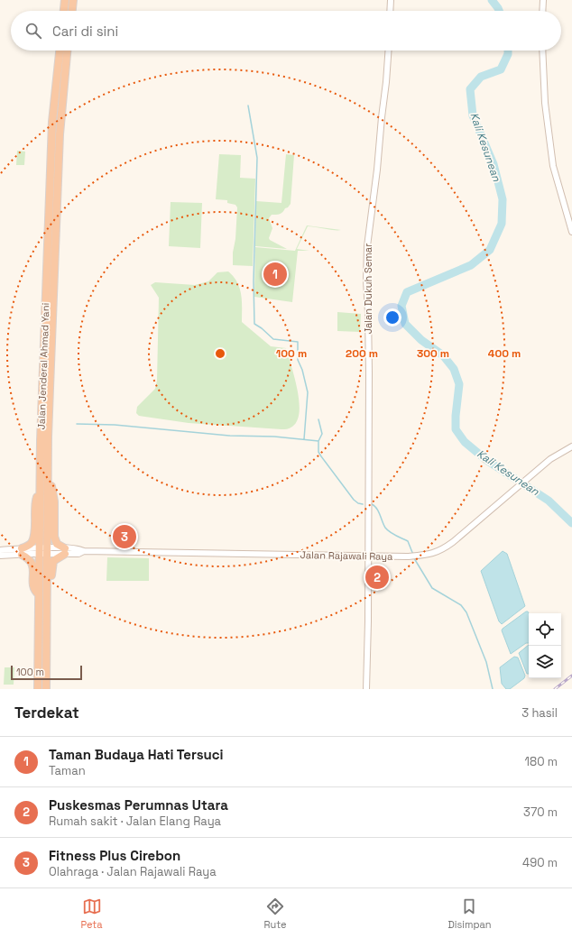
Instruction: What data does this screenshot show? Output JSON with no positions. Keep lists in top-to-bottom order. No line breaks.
{"streets":{"highway":["Jalan Jenderal Ahmad Yani"],"street":["Jalan Dukuh Semar","Jalan Rajawali Raya"]},"crossings":[["Jalan Dukuh Semar","Jalan Rajawali Raya"],["Jalan Jenderal Ahmad Yani","Jalan Rajawali Raya"]],"water":["Kali Kesunean"],"scale_bar":"100 m","page":{"search":"Cari di sini","pins":["1","3","2"],"scale":"100 m","heading":["Terdekat","3 hasil"],"list":[{"mark":"1","name":"Taman Budaya Hati Tersuci","note":"Taman","value":"180 m"},{"mark":"2","name":"Puskesmas Perumnas Utara","note":"Rumah sakit · Jalan Elang Raya","value":"370 m"},{"mark":"3","name":"Fitness Plus Cirebon","note":"Olahraga · Jalan Rajawali Raya","value":"490 m"}],"nav":["Peta","Rute","Disimpan"]},"rings":["100 m","200 m","300 m","400 m"]}
